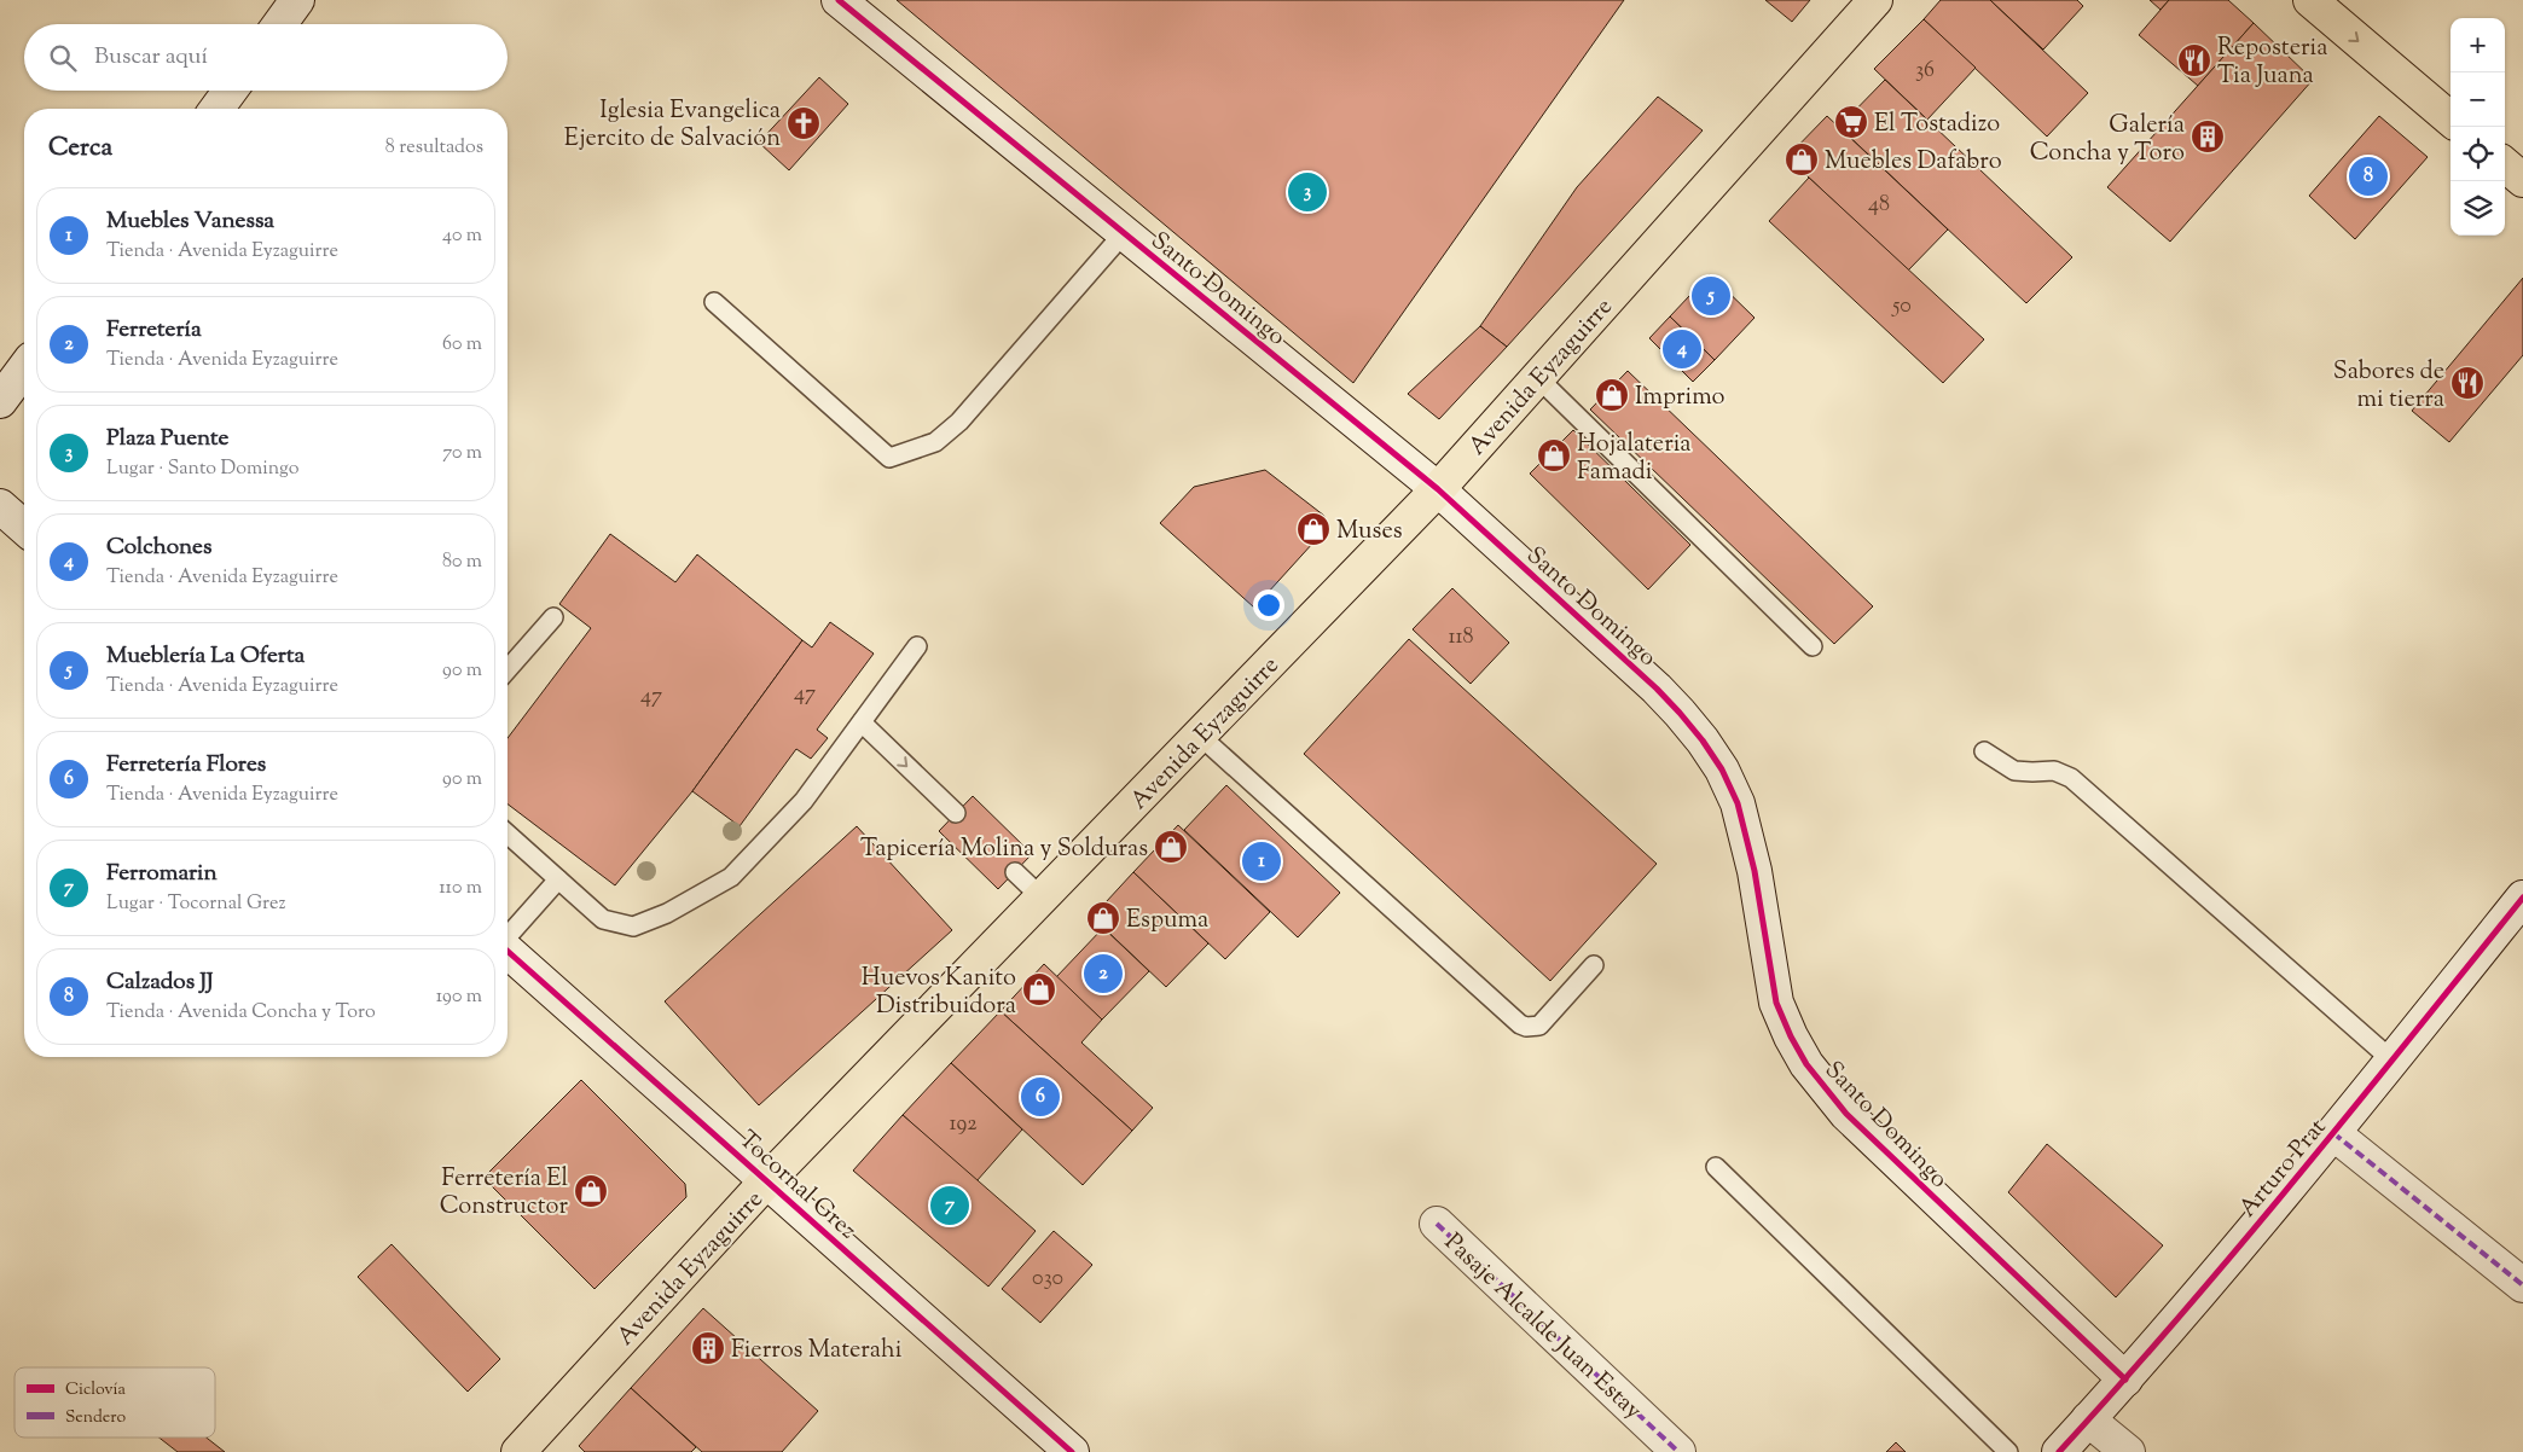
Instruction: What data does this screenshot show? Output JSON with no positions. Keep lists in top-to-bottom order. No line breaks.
{"streets":{"main road":["Avenida Eyzaguirre"],"street":["Santo Domingo","Arturo Prat","Tocornal Grez","Pasaje Alcalde Juan Estay"]},"crossings":[["Santo Domingo","Avenida Eyzaguirre"],["Santo Domingo","Arturo Prat"],["Avenida Eyzaguirre","Tocornal Grez"]],"places":{"restaurant":["Reposteria Tia Juana","Sabores de mi tierra"],"supermarket":["El Tostadizo"],"church":["Iglesia Evangelica Ejercito de Salvación"],"building":["Galería Concha y Toro","Fierros Materahi"],"shop":["Muebles Dafabro","Imprimo","Hojalateria Famadi","Muses","Tapicería Molina y Solduras","Espuma","Huevos Kanito Distribuidora","Ferretería El Constructor"]},"house_numbers":["36","48","50","118","47","47","192","030"],"legend":["Ciclovía","Sendero"],"page":{"map_buttons":["+","−"],"search":"Buscar aquí","heading":["Cerca","8 resultados"],"pins":["8","3","5","4","1","2","6","7"],"list":[{"mark":"1","name":"Muebles Vanessa","note":"Tienda · Avenida Eyzaguirre","value":"40 m"},{"mark":"2","name":"Ferretería","note":"Tienda · Avenida Eyzaguirre","value":"60 m"},{"mark":"3","name":"Plaza Puente","note":"Lugar · Santo Domingo","value":"70 m"},{"mark":"4","name":"Colchones","note":"Tienda · Avenida Eyzaguirre","value":"80 m"},{"mark":"5","name":"Mueblería La Oferta","note":"Tienda · Avenida Eyzaguirre","value":"90 m"},{"mark":"6","name":"Ferretería Flores","note":"Tienda · Avenida Eyzaguirre","value":"90 m"},{"mark":"7","name":"Ferromarin","note":"Lugar · Tocornal Grez","value":"110 m"},{"mark":"8","name":"Calzados JJ","note":"Tienda · Avenida Concha y Toro","value":"190 m"}]}}
